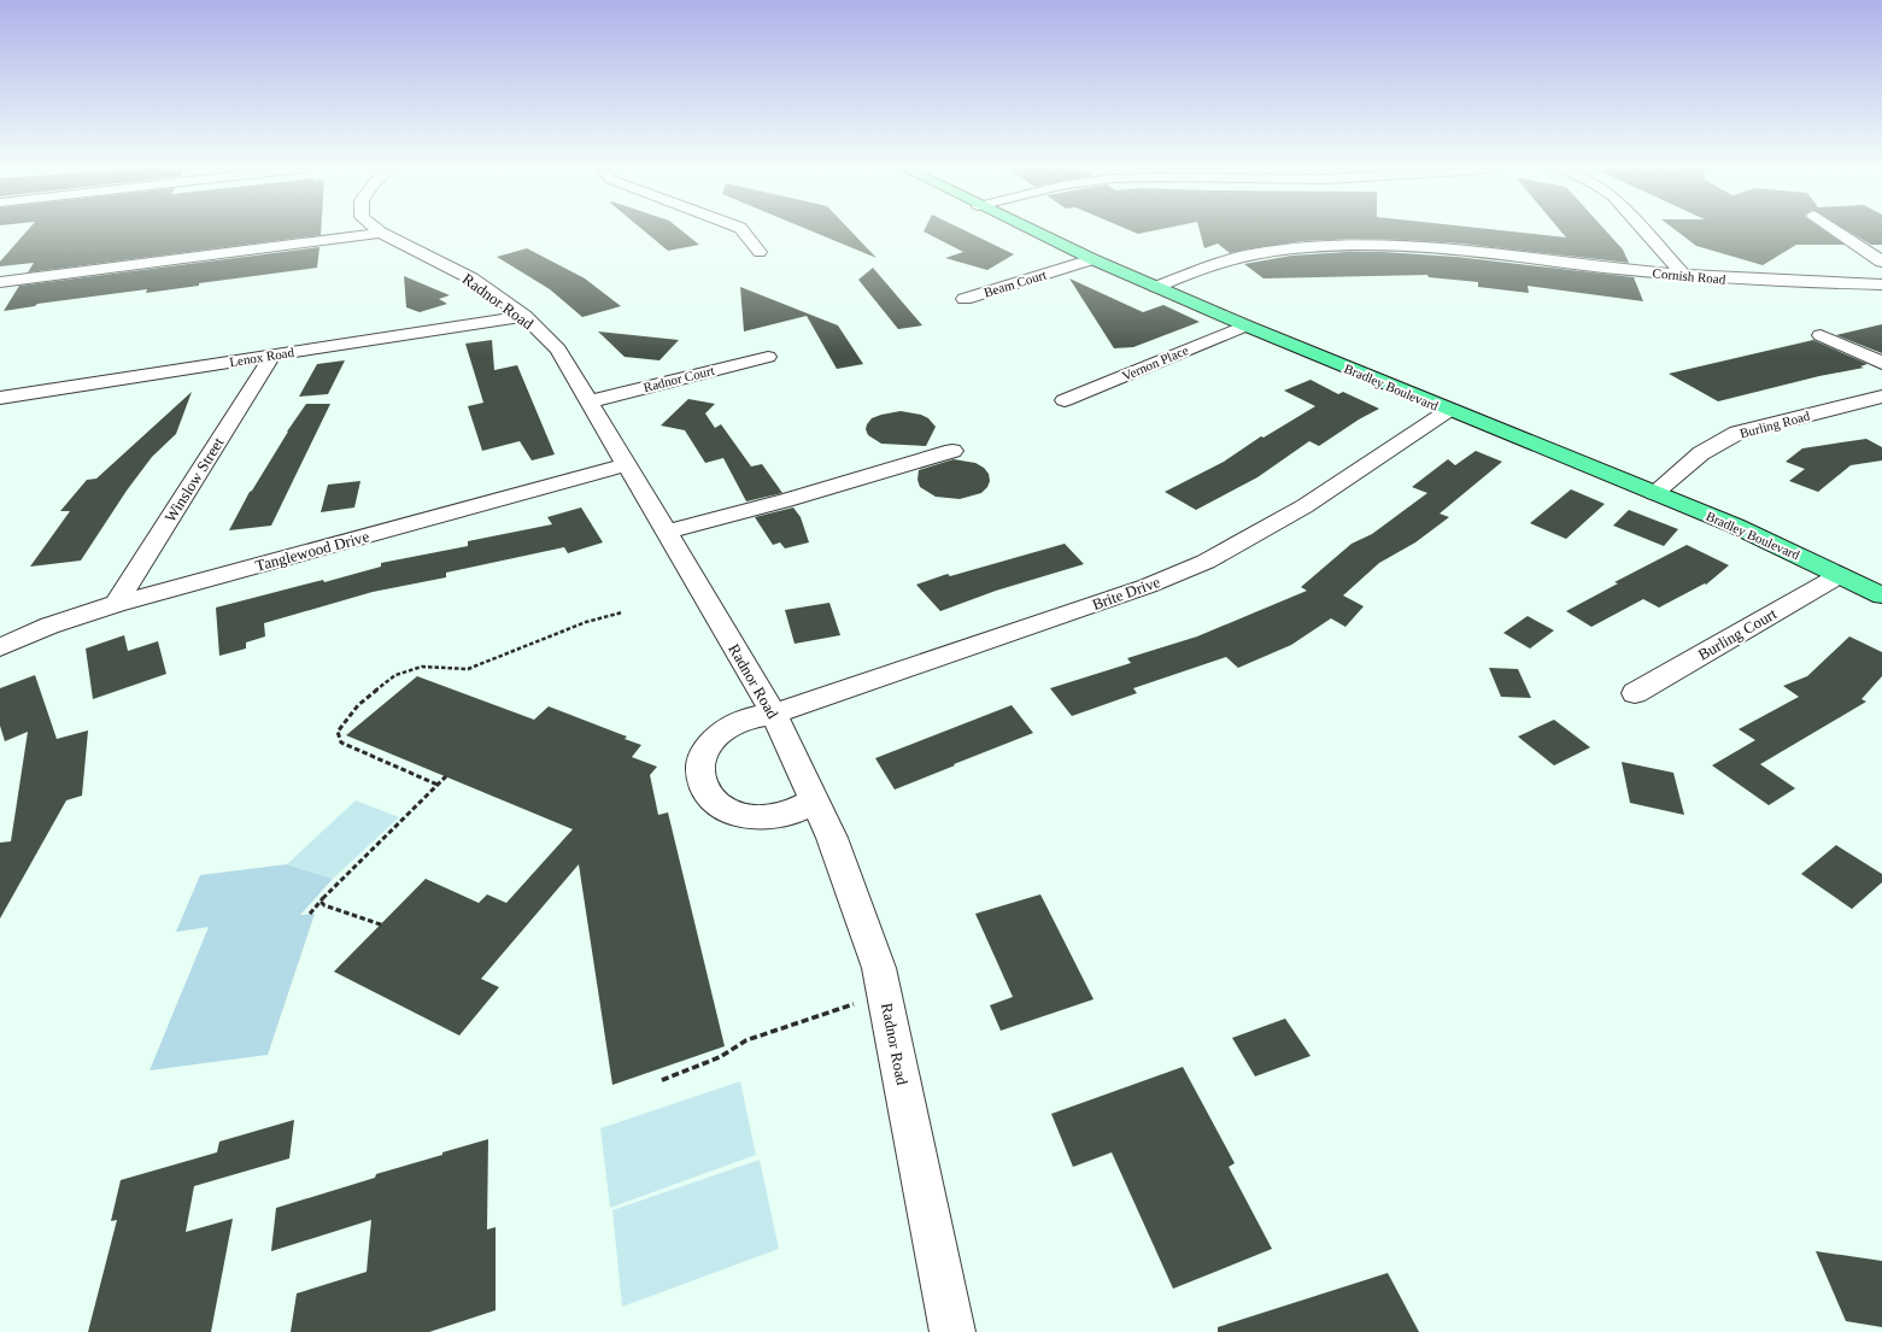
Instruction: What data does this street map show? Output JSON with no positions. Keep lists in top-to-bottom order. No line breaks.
{"streets":{"main road":["Bradley Boulevard"],"street":["Cornish Road","Beam Court","Radnor Road","Lenox Road","Vernon Place","Radnor Court","Burling Road","Winslow Street","Tanglewood Drive","Brite Drive","Burling Court"]},"crossings":[["Cornish Road","Bradley Boulevard"],["Beam Court","Bradley Boulevard"],["Radnor Road","Lenox Road"],["Radnor Road","Radnor Court"],["Radnor Road","Tanglewood Drive"],["Radnor Road","Brite Drive"],["Lenox Road","Winslow Street"],["Vernon Place","Bradley Boulevard"],["Bradley Boulevard","Burling Road"],["Bradley Boulevard","Brite Drive"],["Bradley Boulevard","Burling Court"],["Winslow Street","Tanglewood Drive"]]}
